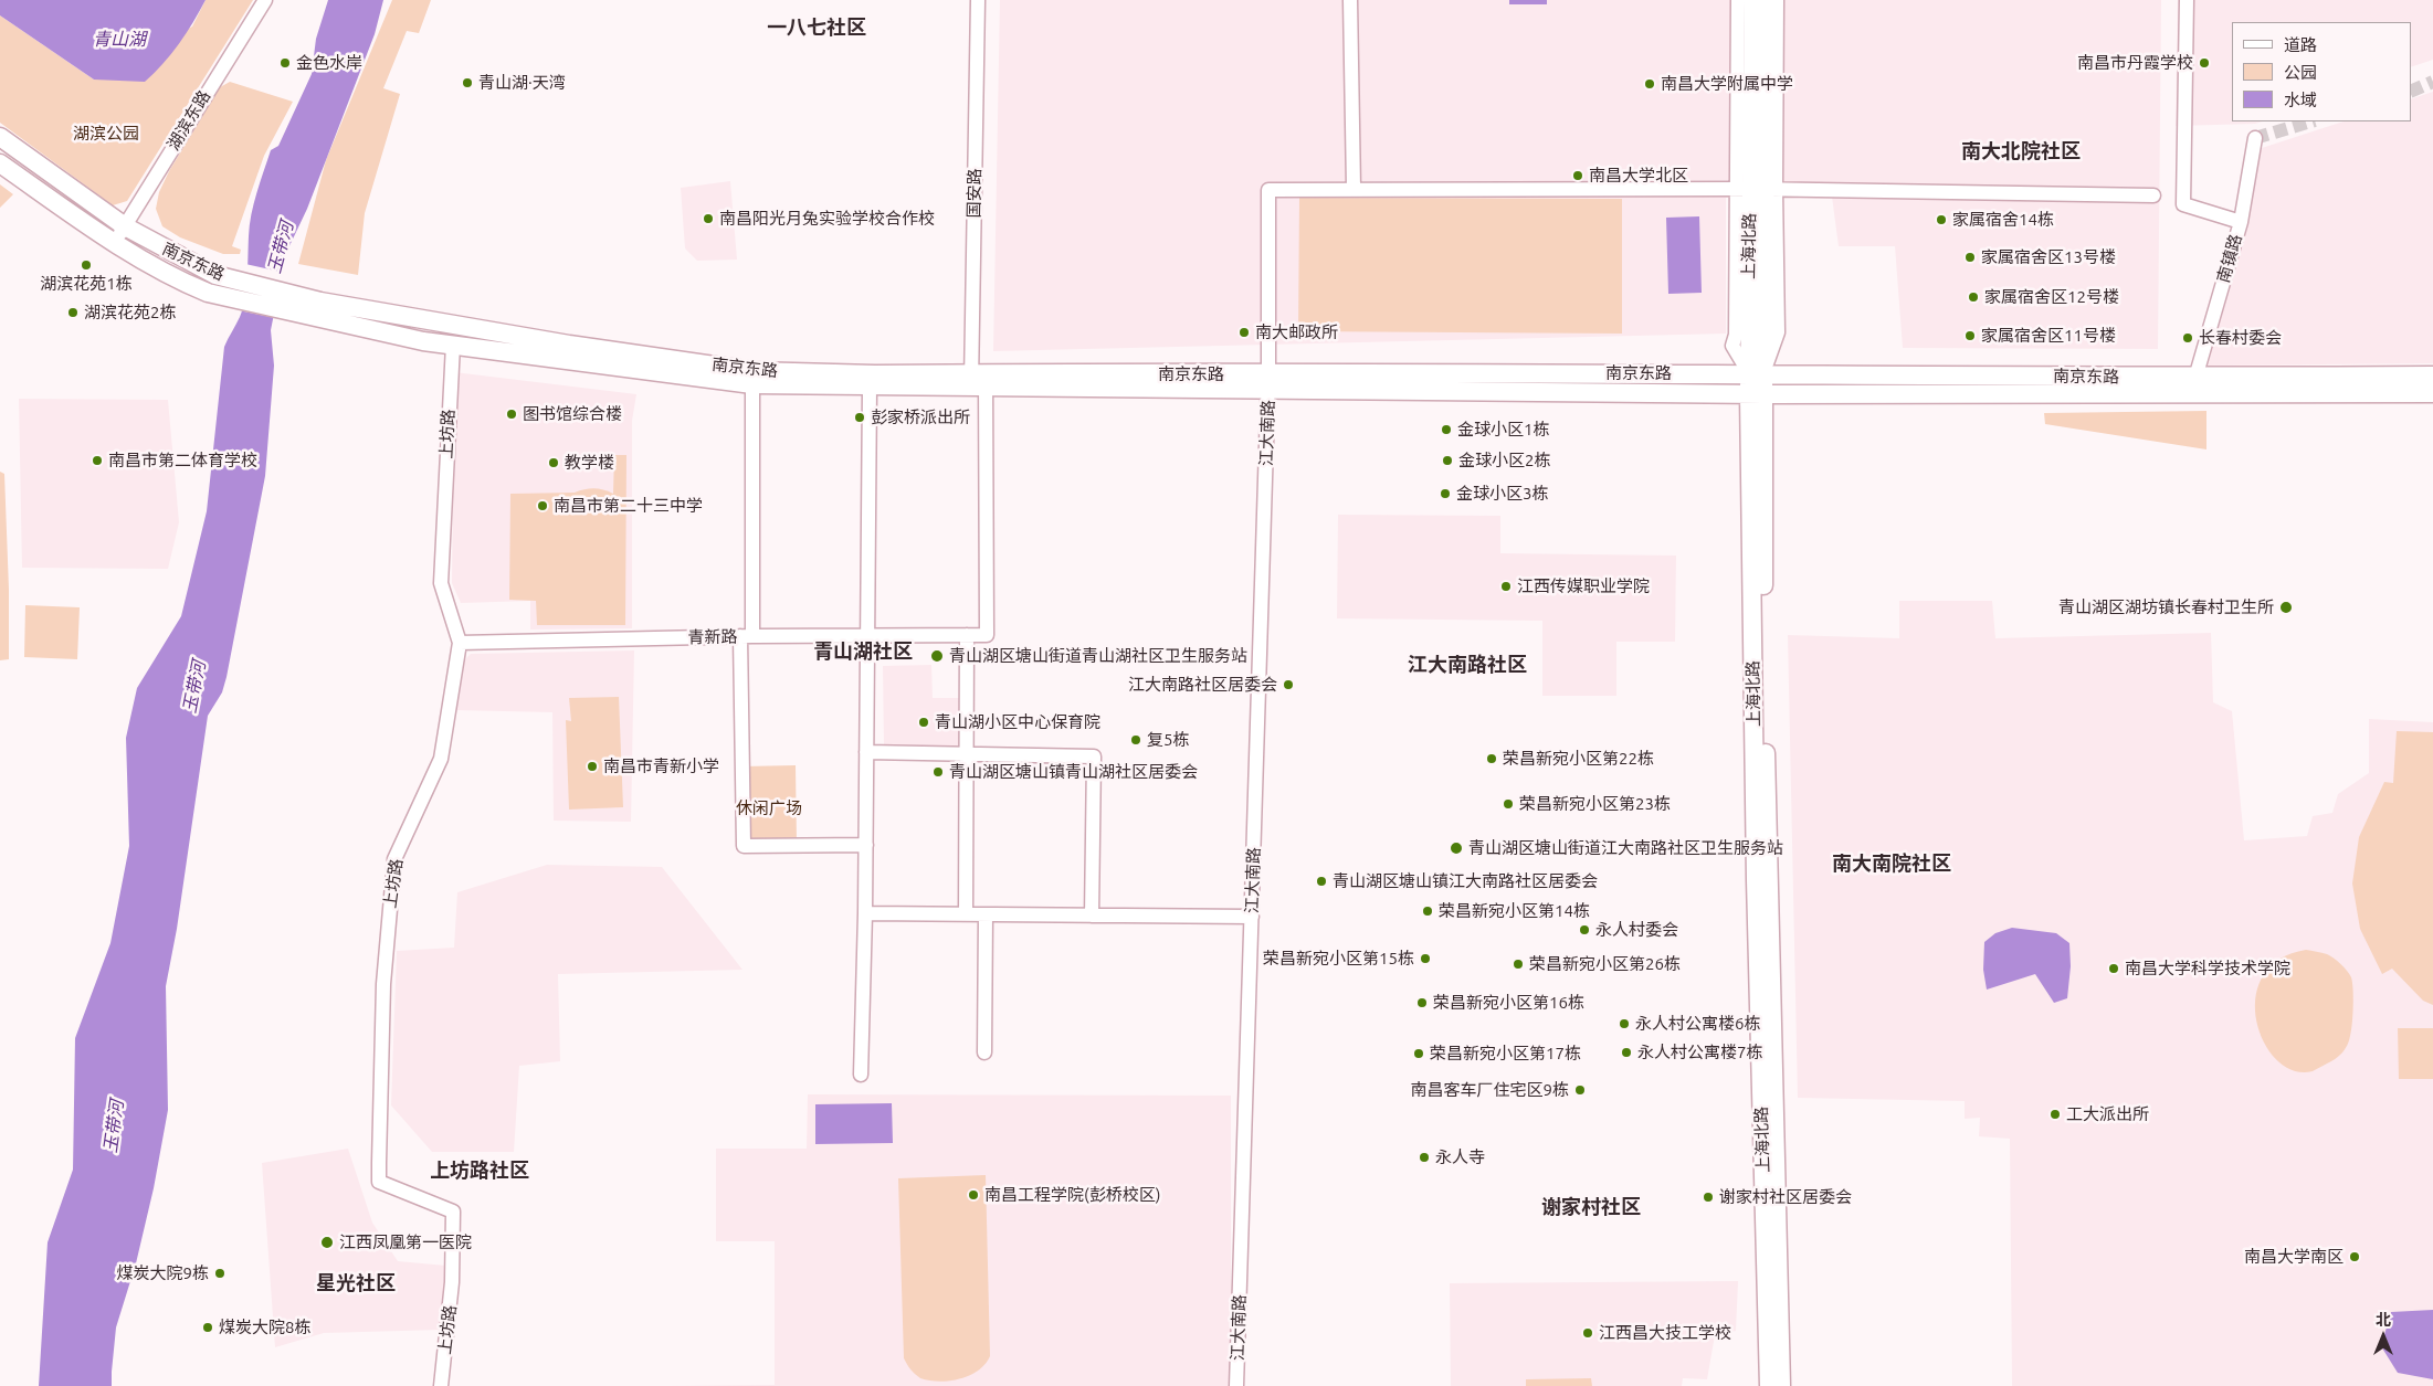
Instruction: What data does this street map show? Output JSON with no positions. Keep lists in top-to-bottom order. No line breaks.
{"streets":{"main road":["上海北路","南京东路"],"street":["湖滨东路","国安路","南镇路","江大南路","上坊路","青新路"]},"crossings":[["湖滨东路","南京东路"],["国安路","南京东路"],["国安路","青新路"],["上海北路","南京东路"],["南镇路","南京东路"],["南京东路","江大南路"],["南京东路","上坊路"],["上坊路","青新路"]],"districts":["一八七社区","南大北院社区","青山湖社区","江大南路社区","南大南院社区","上坊路社区","谢家村社区","星光社区"],"water":["青山湖","玉带河"],"parks":["湖滨公园","休闲广场"],"places":["金色水岸","南昌市丹霞学校","青山湖·天湾","南昌大学附属中学","南昌大学北区","南昌阳光月兔实验学校合作校","家属宿舍14栋","家属宿舍区13号楼","湖滨花苑1栋","家属宿舍区12号楼","湖滨花苑2栋","南大邮政所","家属宿舍区11号楼","长春村委会","图书馆综合楼","彭家桥派出所","金球小区1栋","南昌市第二体育学校","金球小区2栋","教学楼","金球小区3栋","南昌市第二十三中学","江西传媒职业学院","青山湖区湖坊镇长春村卫生所","青山湖区塘山街道青山湖社区卫生服务站","江大南路社区居委会","青山湖小区中心保育院","复5栋","荣昌新宛小区第22栋","南昌市青新小学","青山湖区塘山镇青山湖社区居委会","荣昌新宛小区第23栋","青山湖区塘山街道江大南路社区卫生服务站","青山湖区塘山镇江大南路社区居委会","荣昌新宛小区第14栋","永人村委会","荣昌新宛小区第15栋","荣昌新宛小区第26栋","南昌大学科学技术学院","荣昌新宛小区第16栋","永人村公寓楼6栋","永人村公寓楼7栋","荣昌新宛小区第17栋","南昌客车厂住宅区9栋","工大派出所","永人寺","南昌工程学院(彭桥校区)","谢家村社区居委会","江西凤凰第一医院","南昌大学南区","煤炭大院9栋","煤炭大院8栋","江西昌大技工学校"],"legend":["道路","公园","水域"],"north":"top"}
